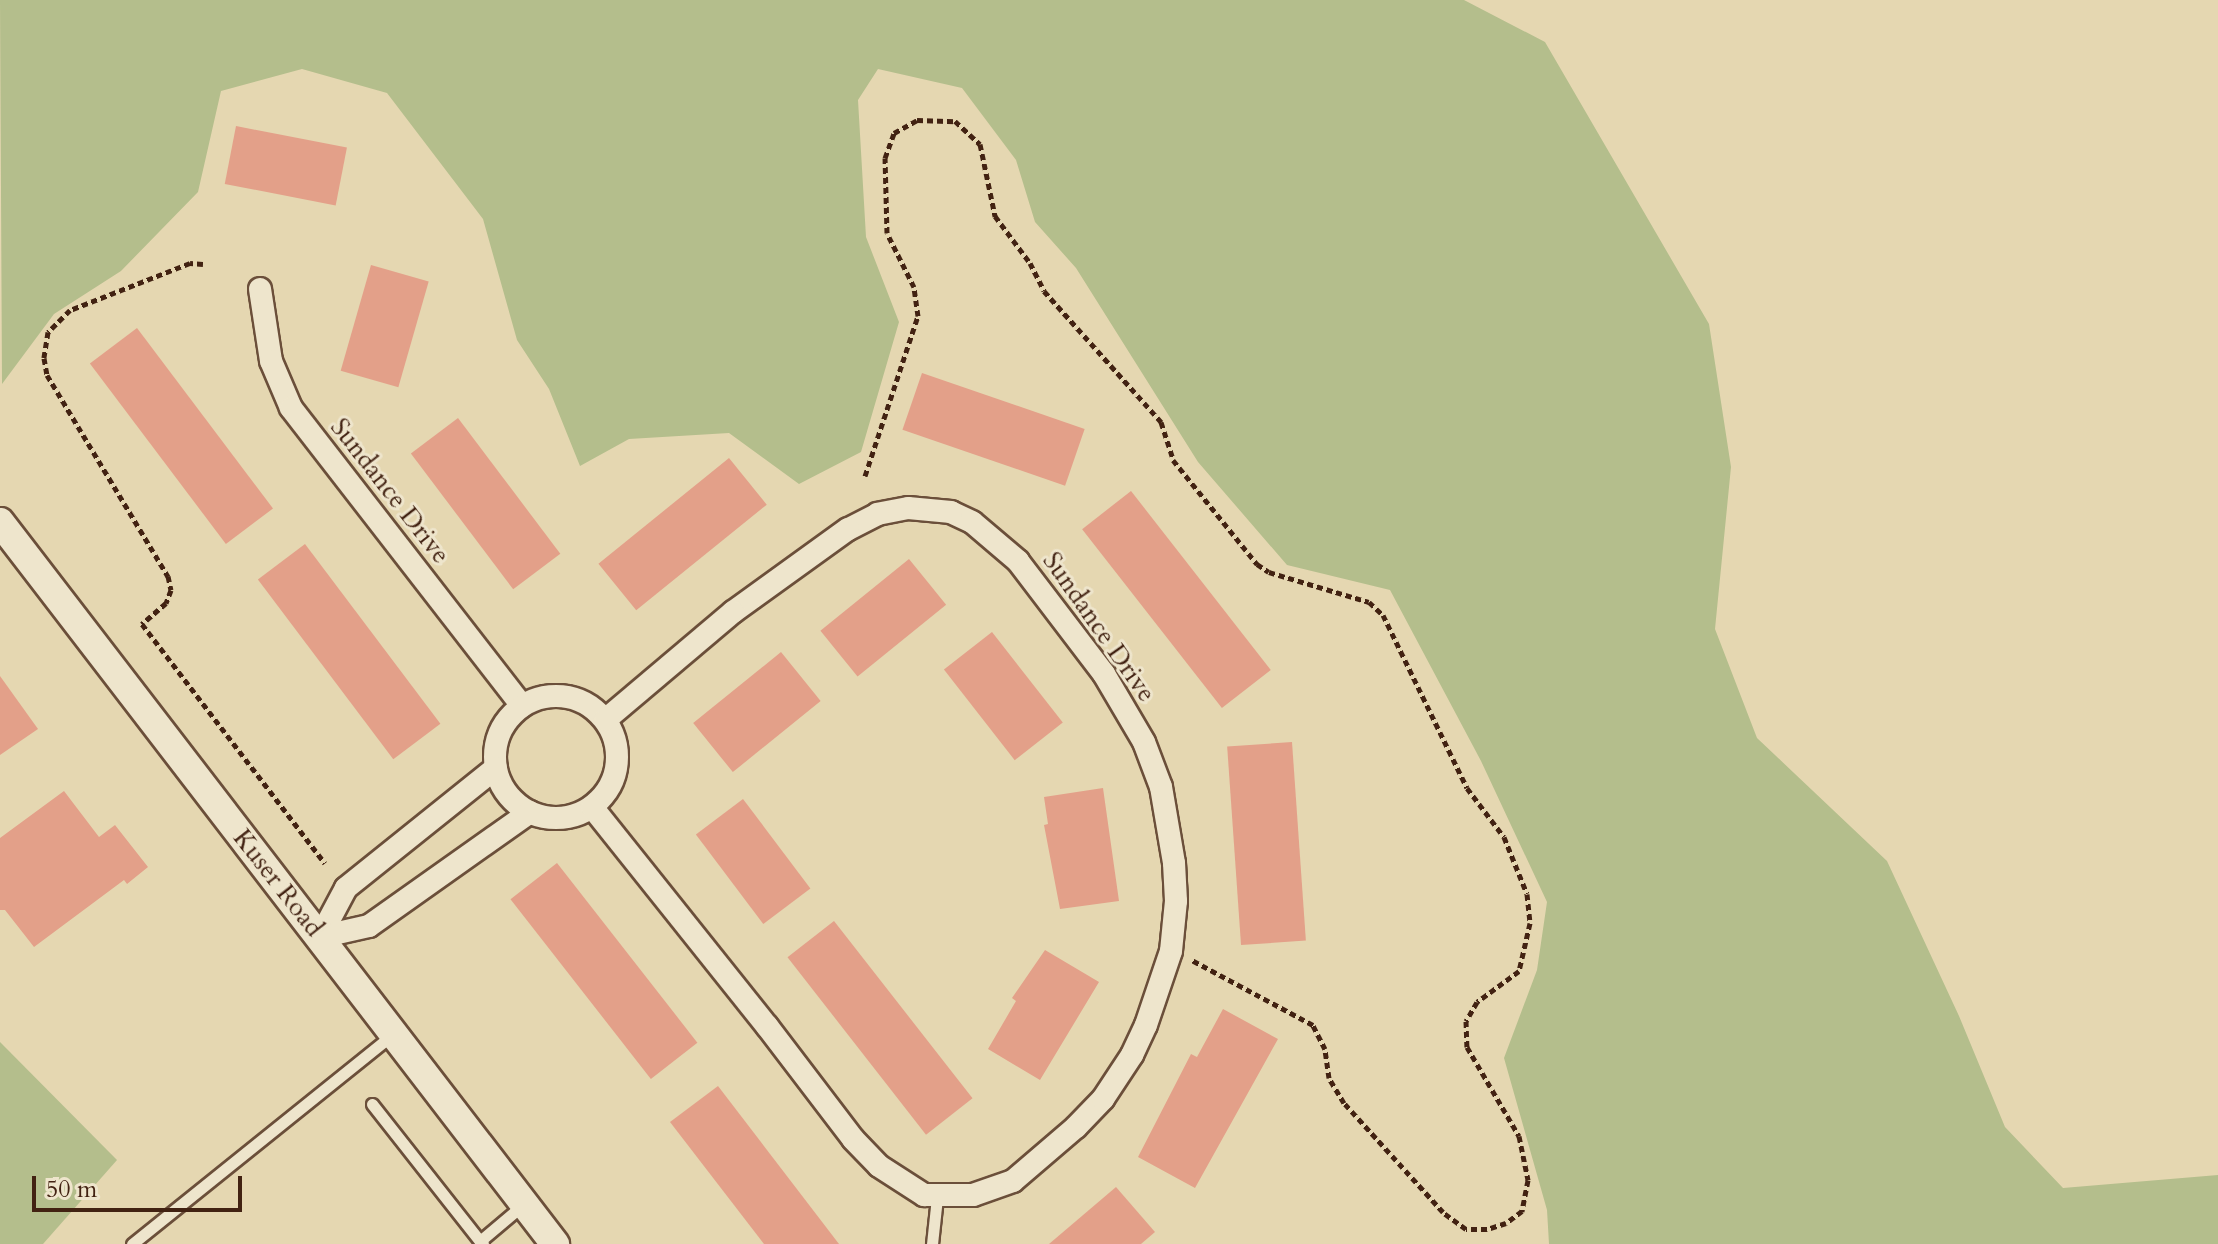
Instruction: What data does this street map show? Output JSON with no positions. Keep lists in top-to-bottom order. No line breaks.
{"streets":{"street":["Sundance Drive","Kuser Road"]},"scale_bar":"50 m"}
